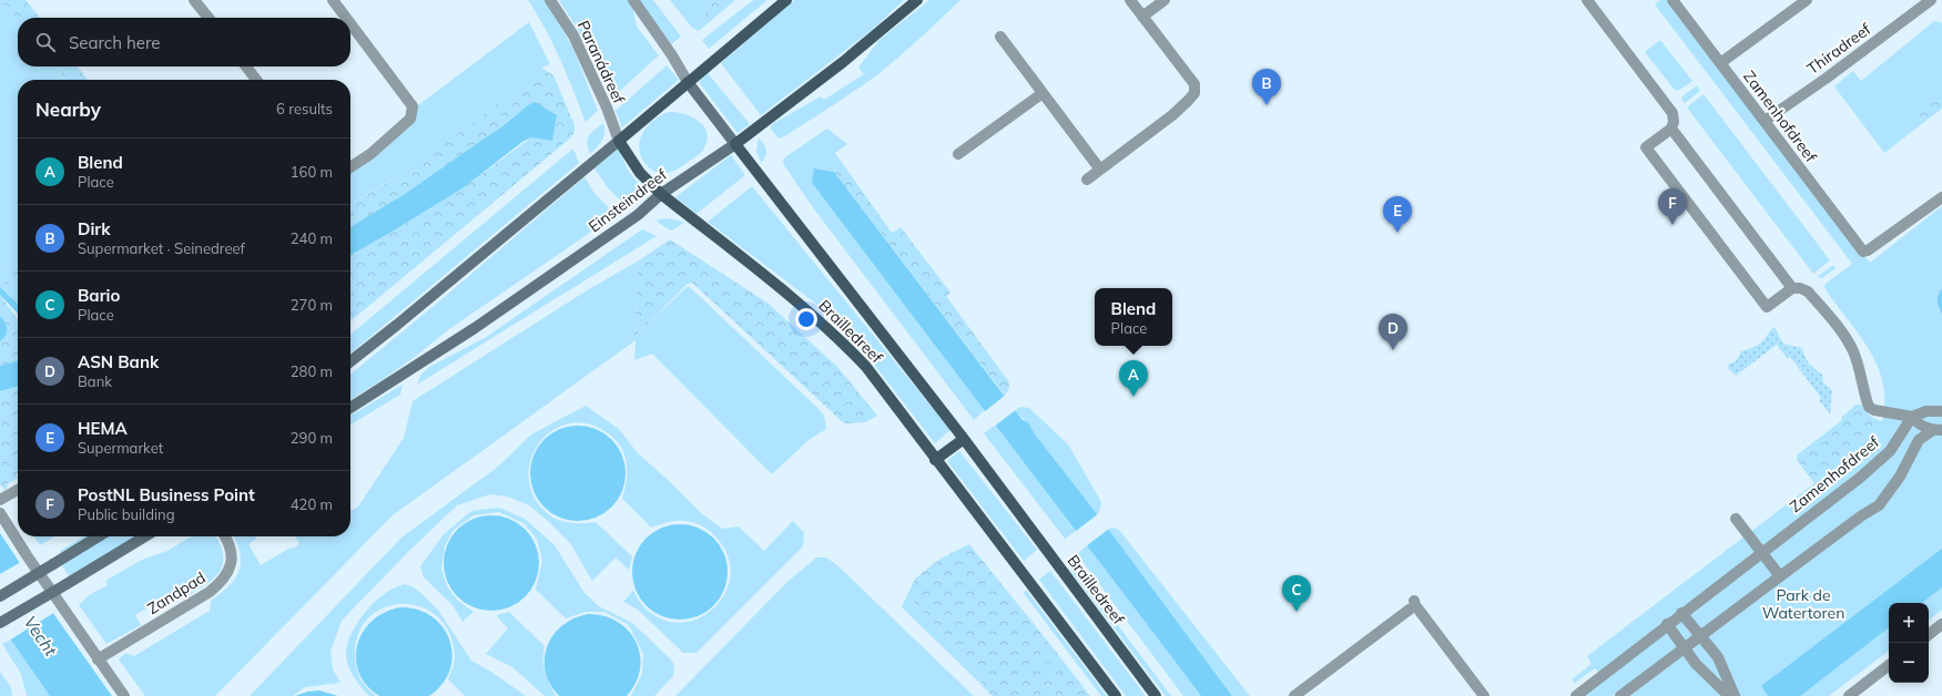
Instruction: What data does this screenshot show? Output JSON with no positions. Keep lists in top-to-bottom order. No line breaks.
{"streets":{"main road":["Einsteindreef","Brailledreef"],"street":["Thiradreef","Paranádreef","Zamenhofdreef","Zandpad"]},"crossings":[["Thiradreef","Zamenhofdreef"],["Paranádreef","Brailledreef"],["Einsteindreef","Brailledreef"]],"water":["Vecht"],"parks":["Park de Watertoren"],"page":{"search":"Search here","pins":["B","F","E","D","A","C"],"heading":["Nearby","6 results"],"list":[{"mark":"A","name":"Blend","note":"Place","value":"160 m"},{"mark":"B","name":"Dirk","note":"Supermarket · Seinedreef","value":"240 m"},{"mark":"C","name":"Bario","note":"Place","value":"270 m"},{"mark":"D","name":"ASN Bank","note":"Bank","value":"280 m"},{"mark":"E","name":"HEMA","note":"Supermarket","value":"290 m"},{"mark":"F","name":"PostNL Business Point","note":"Public building","value":"420 m"}],"popup":["Blend","Place"],"map_buttons":["+","−"]}}
